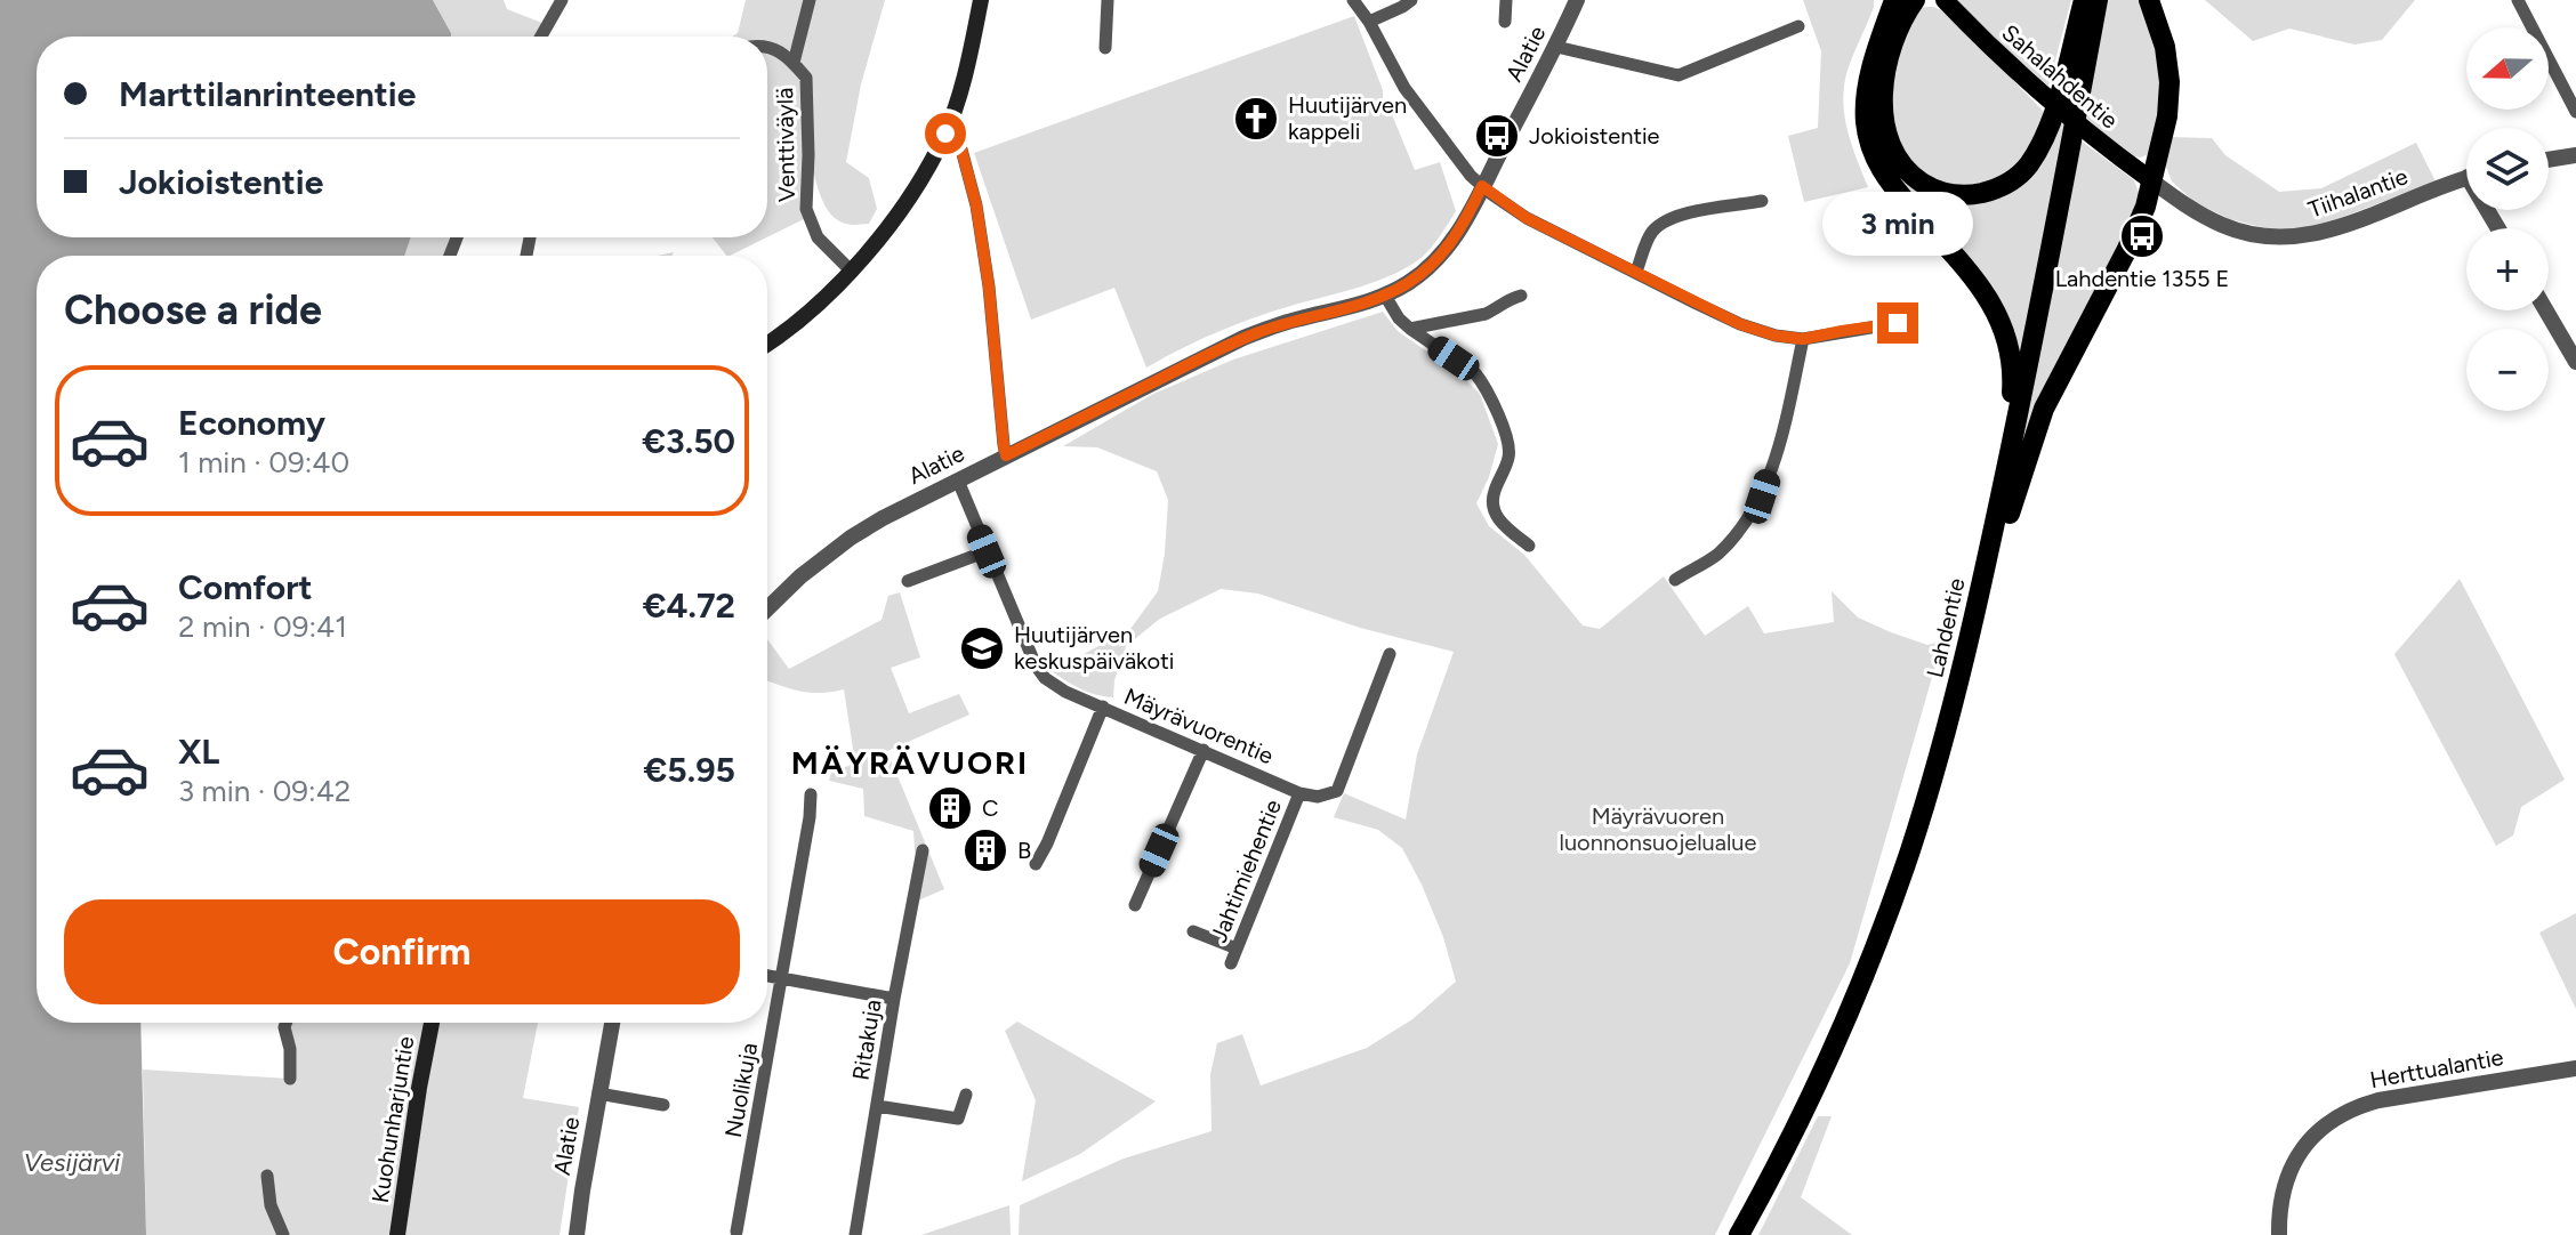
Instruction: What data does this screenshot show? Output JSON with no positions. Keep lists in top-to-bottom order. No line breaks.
{"streets":{"highway":["Lahdentie"],"main road":["Sahalahdentie","Kuohunharjuntie"],"street":["Alatie","Venttiväylä","Tiihalantie","Mäyrävuorentie","Jahtimiehentie","Ritakuja","Herttualantie","Nuolikuja"]},"crossings":[["Alatie","Mäyrävuorentie"],["Sahalahdentie","Tiihalantie"],["Mäyrävuorentie","Jahtimiehentie"]],"districts":["MÄYRÄVUORI"],"water":["Vesijärvi"],"parks":["Mäyrävuoren luonnonsuojelualue"],"places":{"church":["Huutijärven kappeli"],"bus stop":["Jokioistentie","Lahdentie 1355 E"],"school or university":["Huutijärven keskuspäiväkoti"],"building":["C","B"]},"north":"left","page":{"map_buttons":["+","−"],"banner":["Marttilanrinteentie","Jokioistentie"],"bubble":"3 min","heading":"Choose a ride","list":[{"name":"Economy","note":"1 min · 09:40","value":"€3.50"},{"name":"Comfort","note":"2 min · 09:41","value":"€4.72"},{"name":"XL","note":"3 min · 09:42","value":"€5.95"}],"buttons":"Confirm"}}
